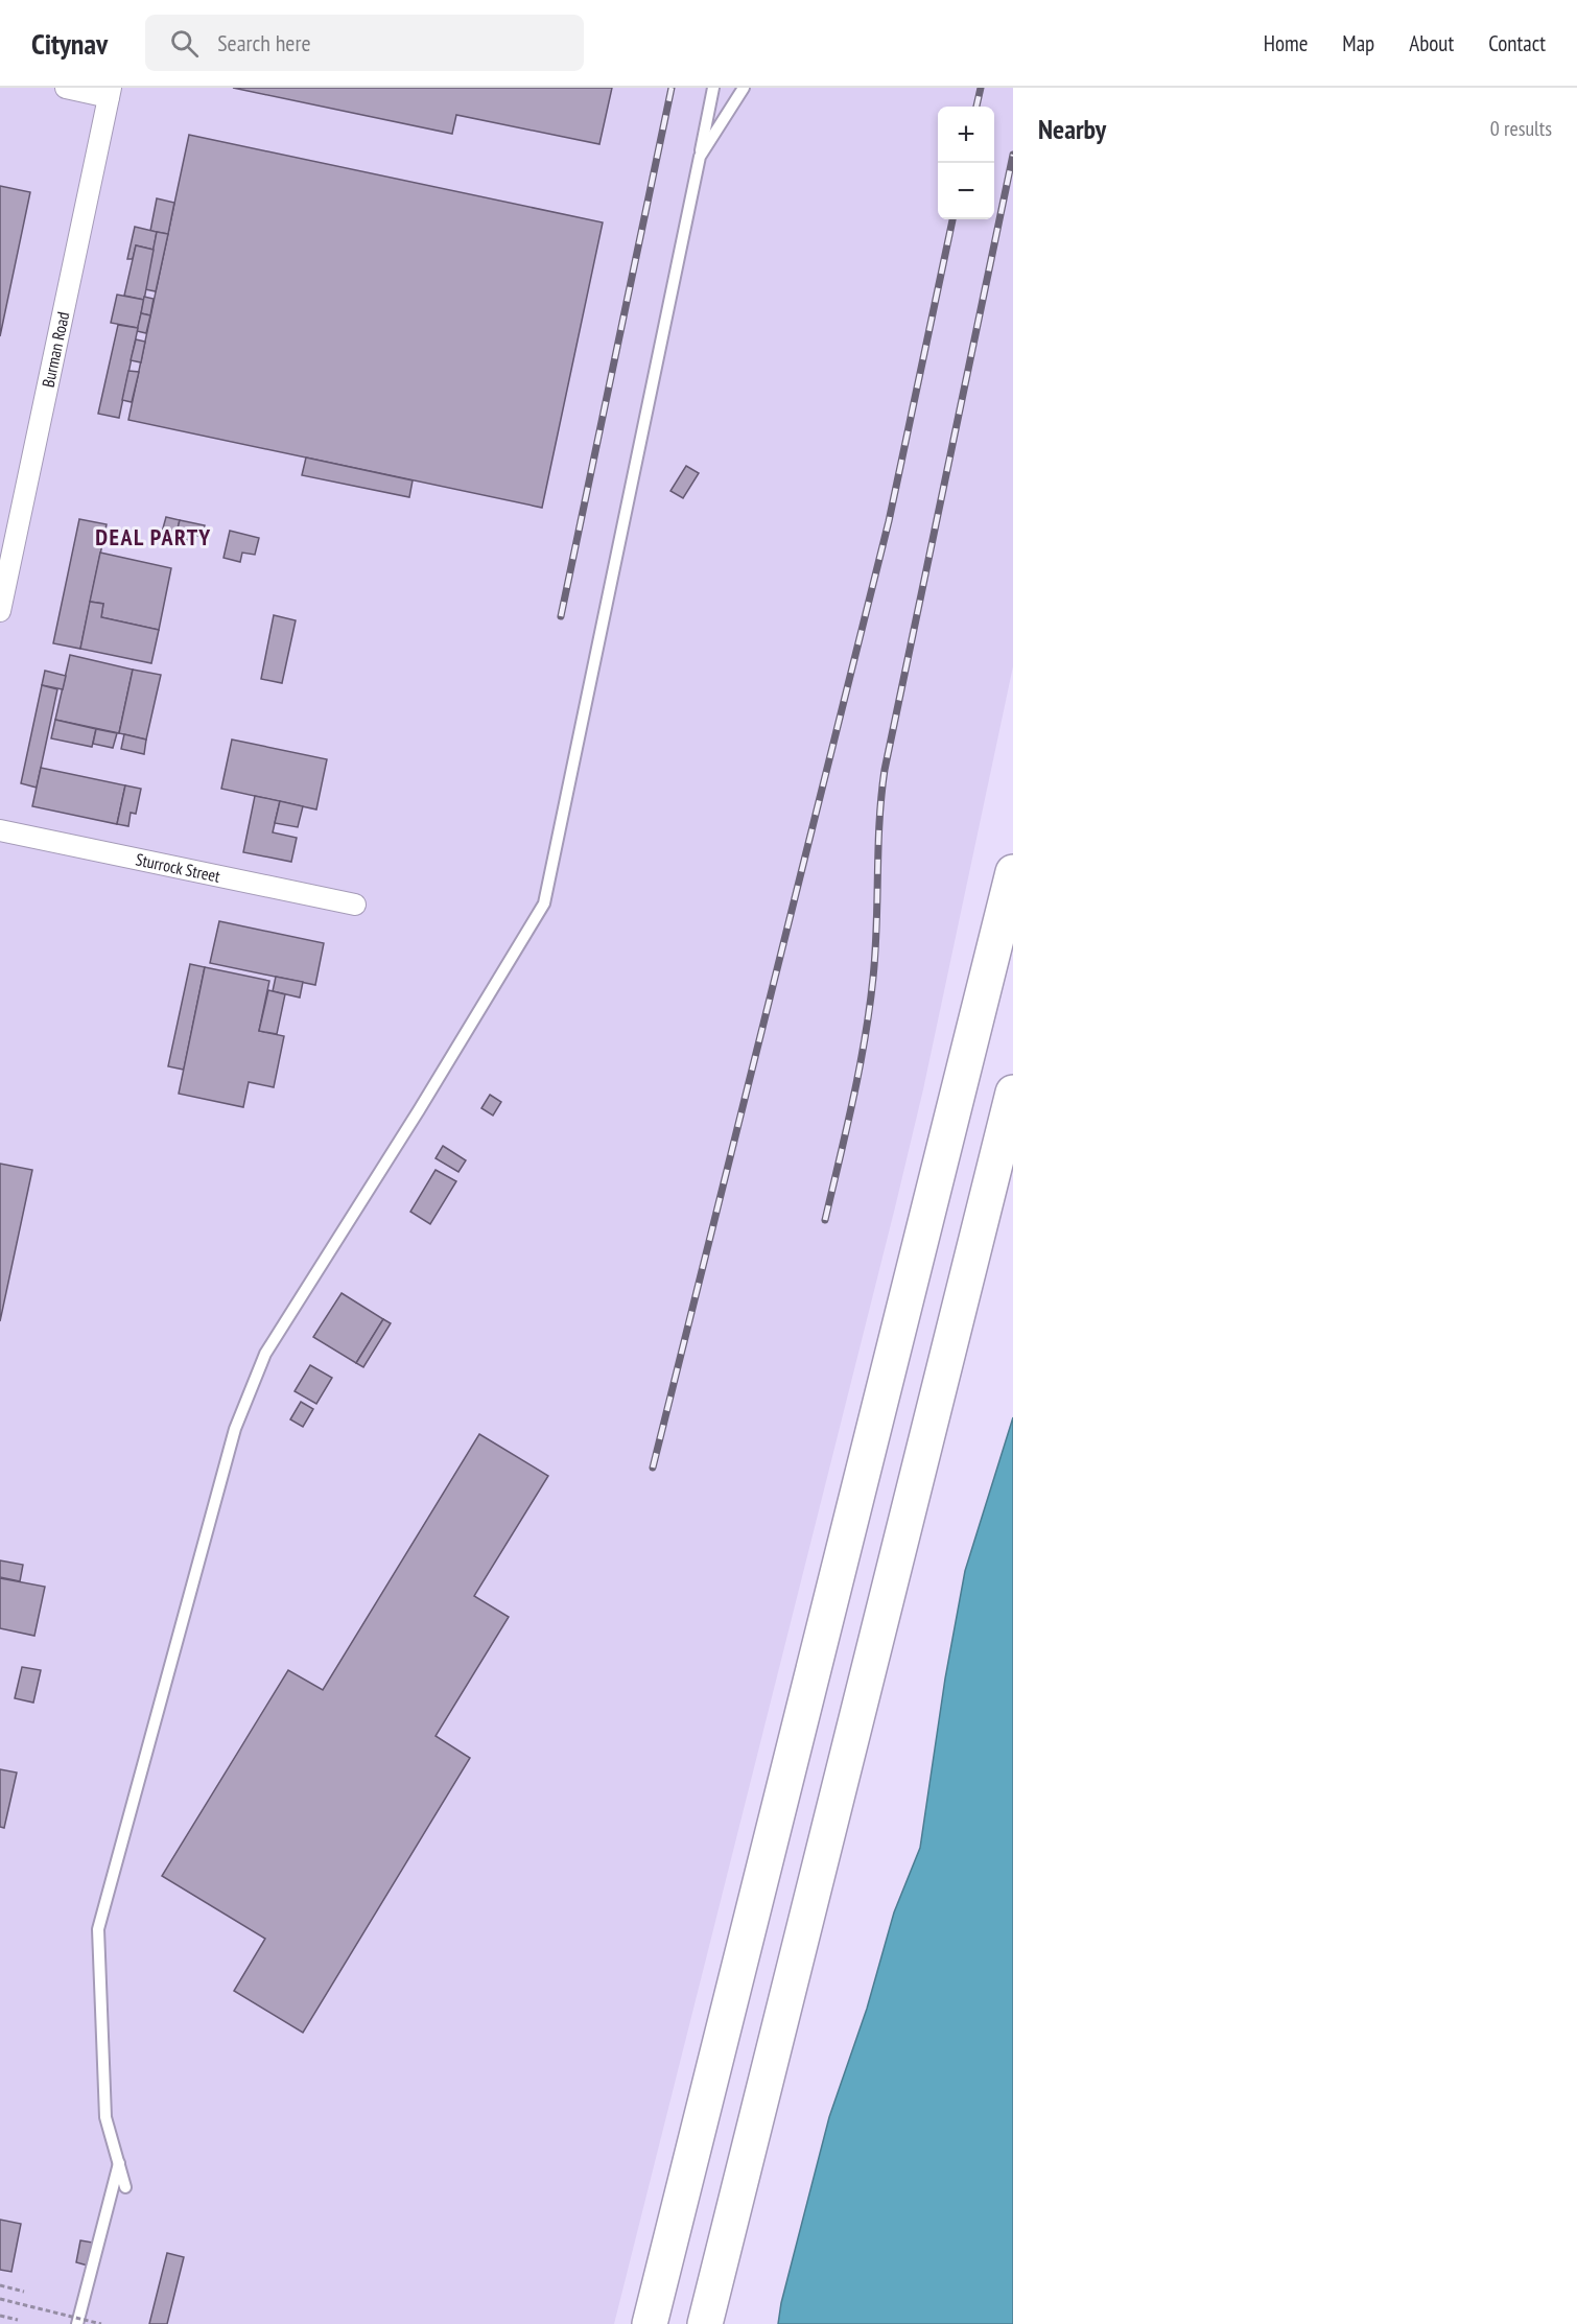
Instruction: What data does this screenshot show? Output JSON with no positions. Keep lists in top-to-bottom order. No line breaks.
{"streets":{"street":["Burman Road","Sturrock Street"]},"districts":["DEAL PARTY"],"page":{"header":"Citynav","search":"Search here","nav":["Home","Map","About","Contact"],"heading":["Nearby","0 results"],"map_buttons":["+","−"]}}
